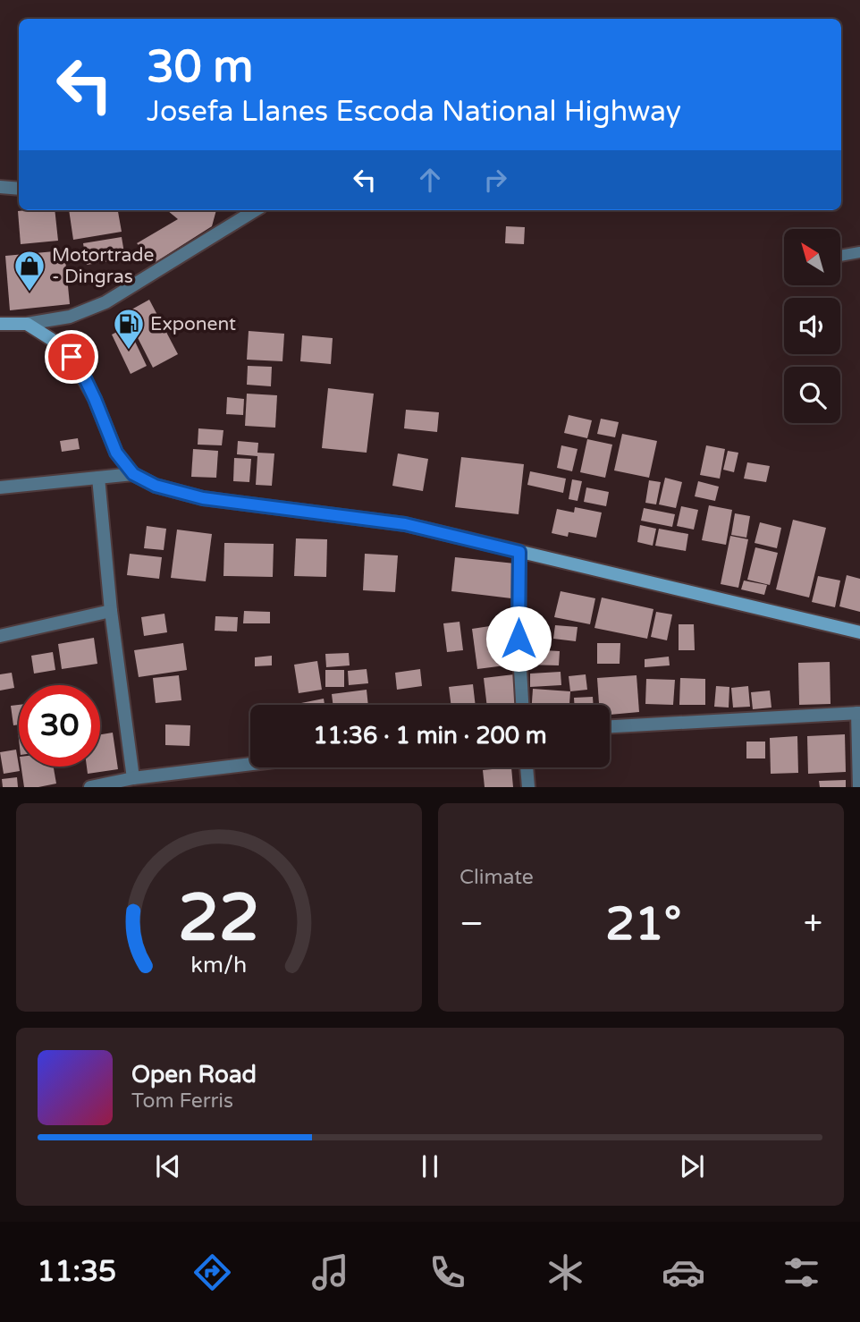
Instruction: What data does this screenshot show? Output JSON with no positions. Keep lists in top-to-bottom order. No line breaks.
{"places":{"shop":["Motortrade - Dingras"],"fuel station":["Exponent"]},"north":"top left","page":{"turn":["30 m","Josefa Llanes Escoda National Highway"],"limit":"30","trip":"11:36 · 1 min · 200 m","tile":"Climate","heat":["−","21°","+"],"song":["Open Road","Tom Ferris"],"tabs":"11:35","gauge":["22","km/h"]}}
